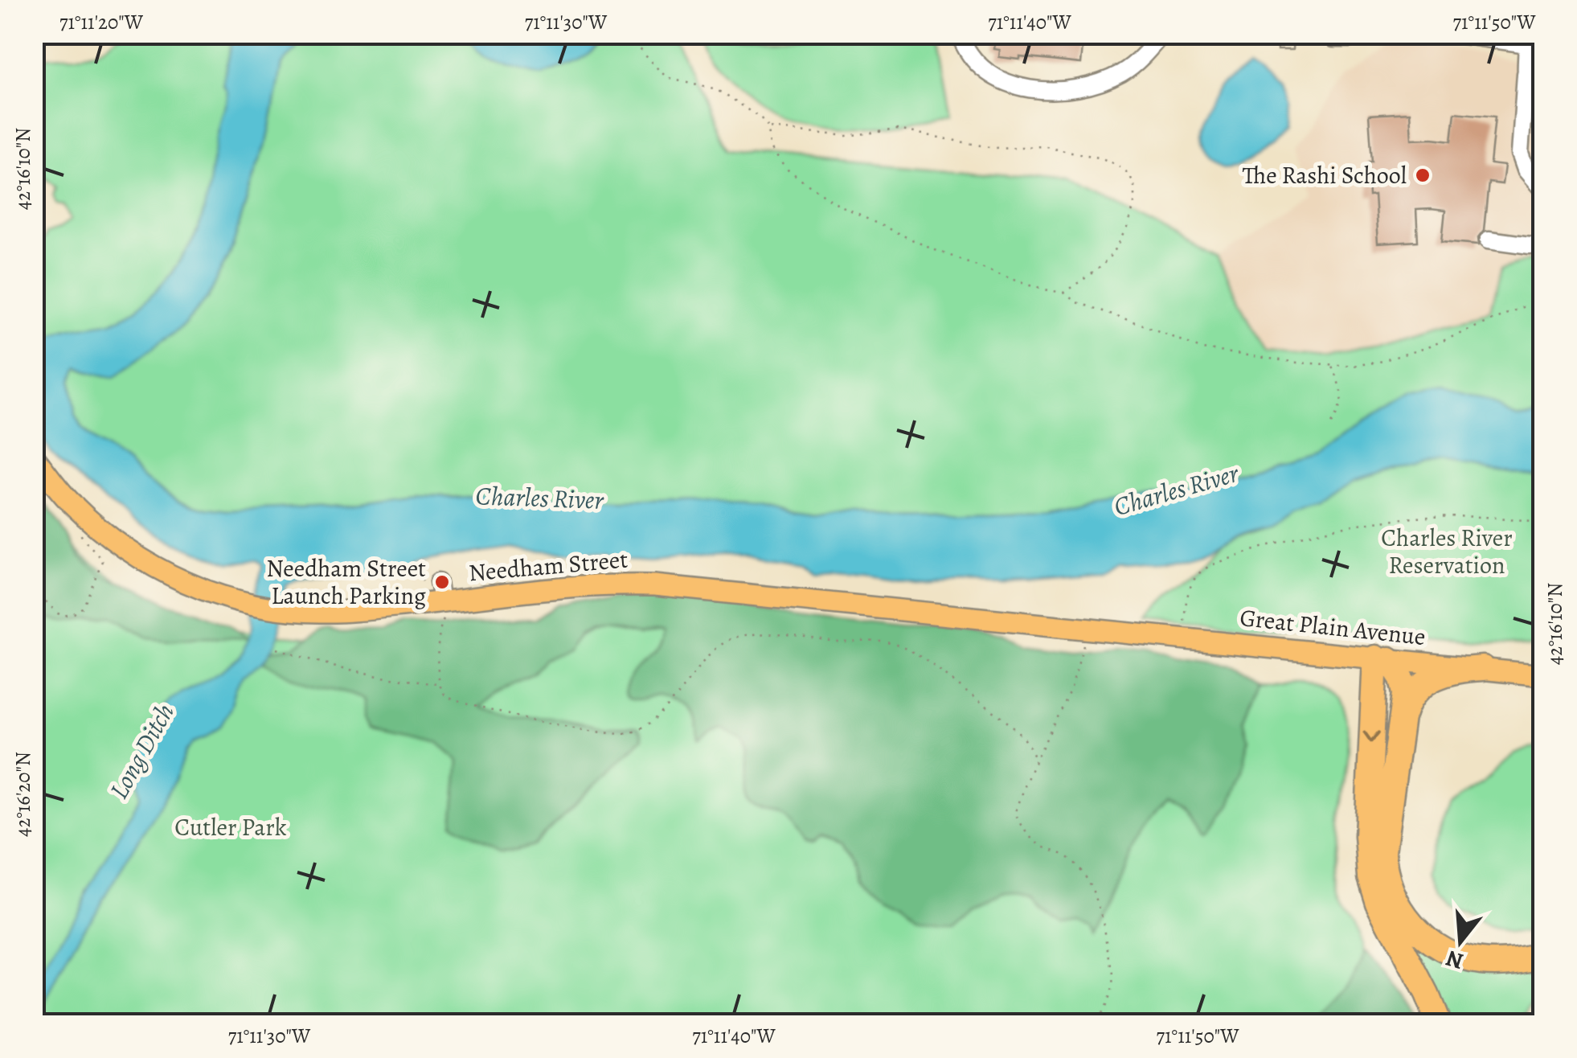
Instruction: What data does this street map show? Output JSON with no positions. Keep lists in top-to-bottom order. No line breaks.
{"streets":{"main road":["Needham Street","Great Plain Avenue"]},"crossings":[["Needham Street","Great Plain Avenue"]],"water":["Charles River","Long Ditch"],"parks":["Charles River Reservation","Cutler Park"],"places":["The Rashi School","Needham Street Launch Parking"],"north":"bottom","coordinates":["71°11'20\"W","71°11'30\"W","71°11'40\"W","71°11'50\"W","42°16'10\"N","42°16'20\"N"]}
